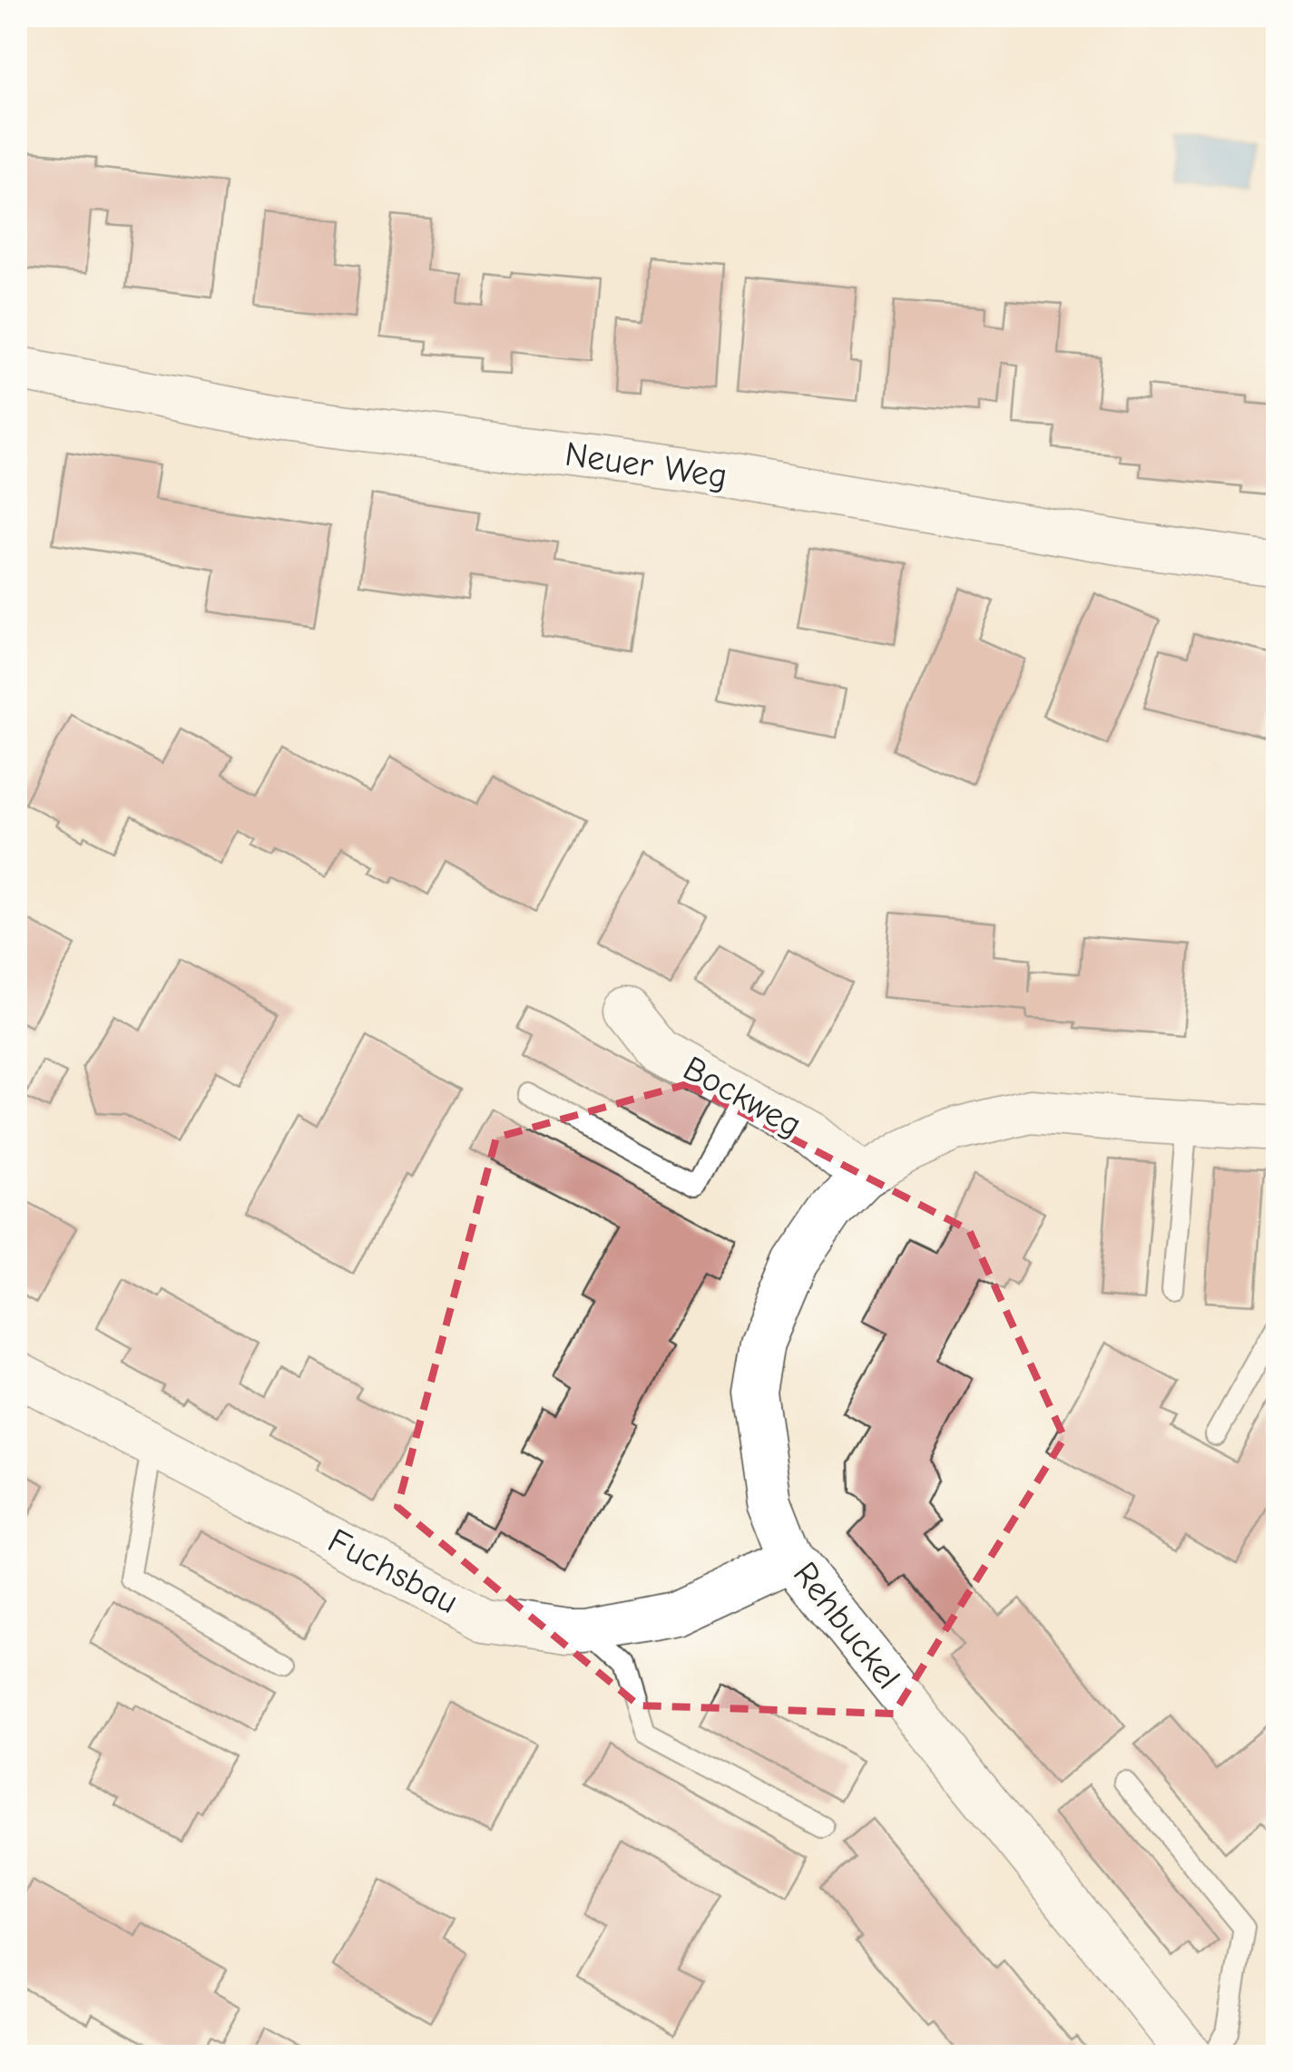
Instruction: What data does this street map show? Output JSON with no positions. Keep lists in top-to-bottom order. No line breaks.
{"streets":{"street":["Neuer Weg","Bockweg","Fuchsbau","Rehbuckel"]},"crossings":[["Bockweg","Rehbuckel"],["Fuchsbau","Rehbuckel"]]}
